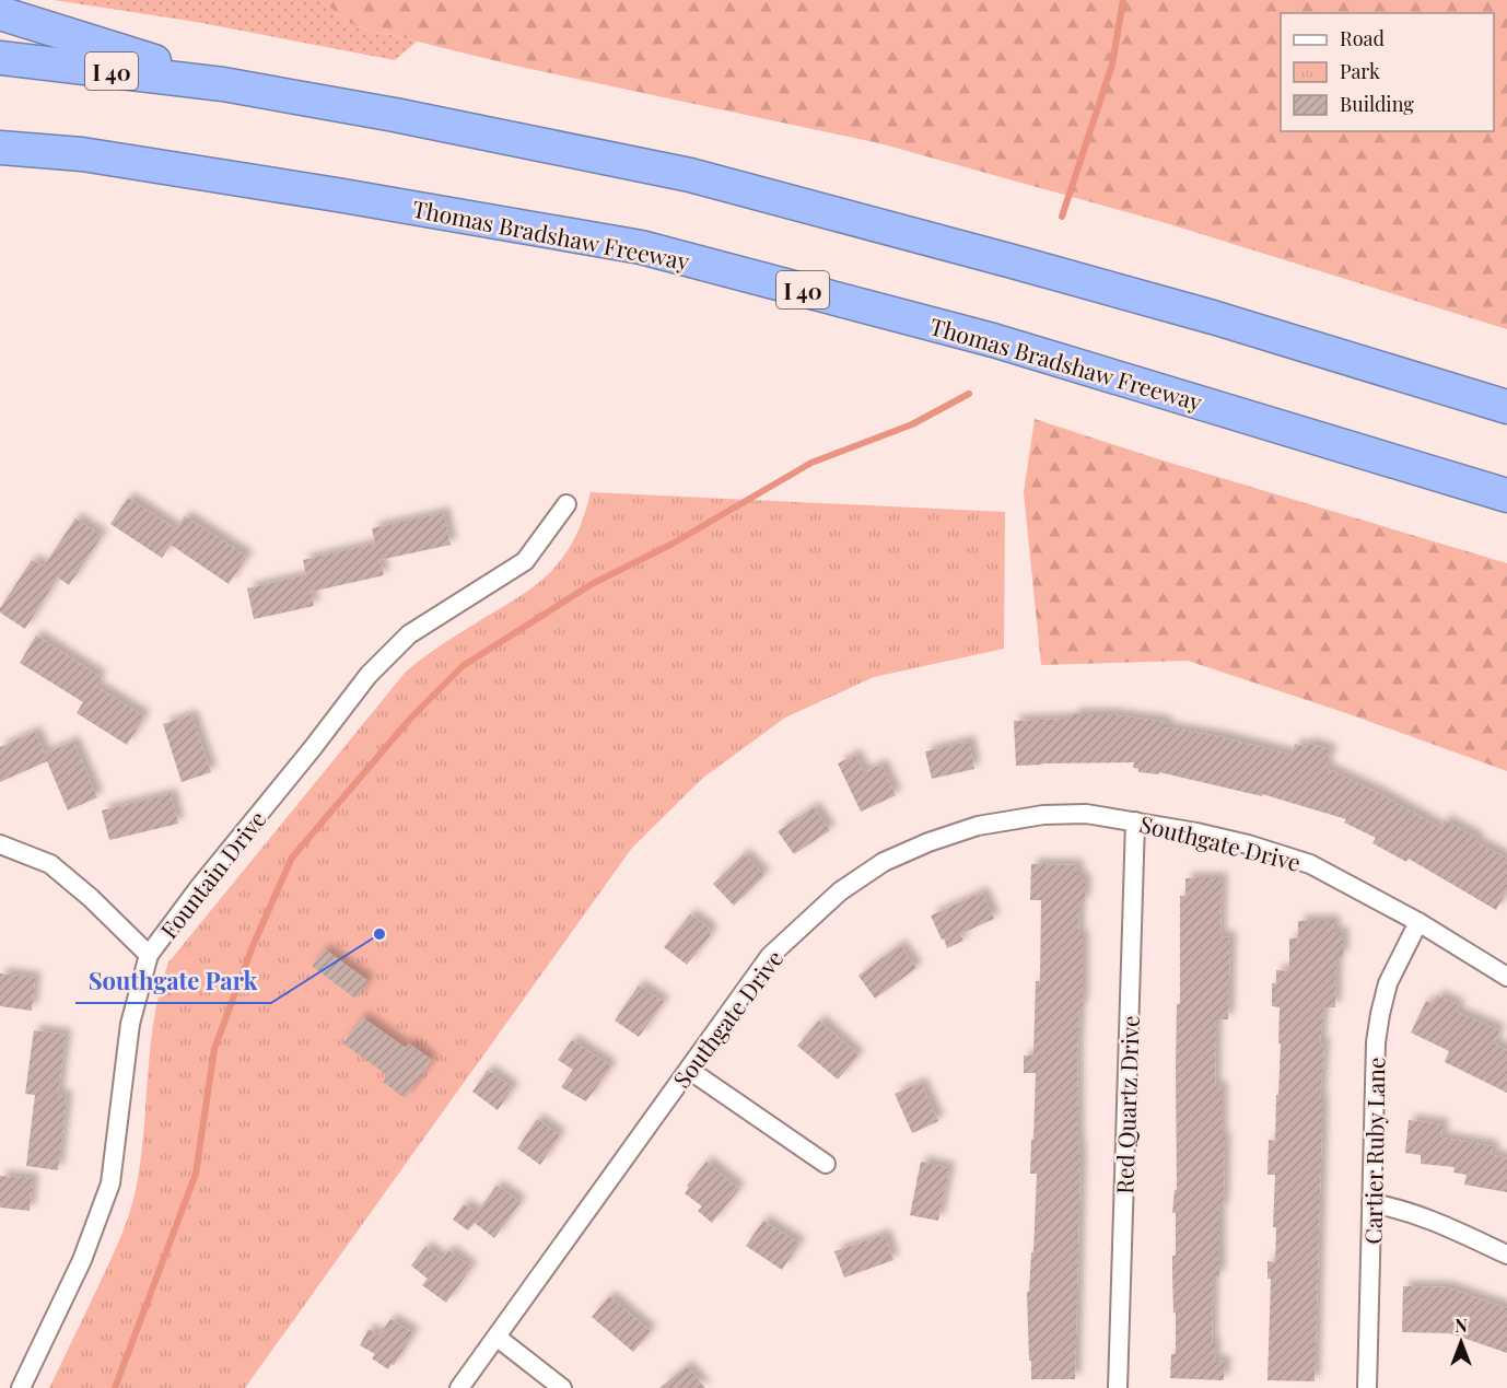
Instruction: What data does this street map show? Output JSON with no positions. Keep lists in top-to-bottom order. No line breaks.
{"streets":{"highway":["I 40","Thomas Bradshaw Freeway"],"street":["Southgate Drive","Fountain Drive","Red Quartz Drive","Cartier Ruby Lane"]},"crossings":[["Southgate Drive","Red Quartz Drive"],["Southgate Drive","Cartier Ruby Lane"]],"places":["Southgate Park"],"legend":["Road","Park","Building"],"north":"top"}
